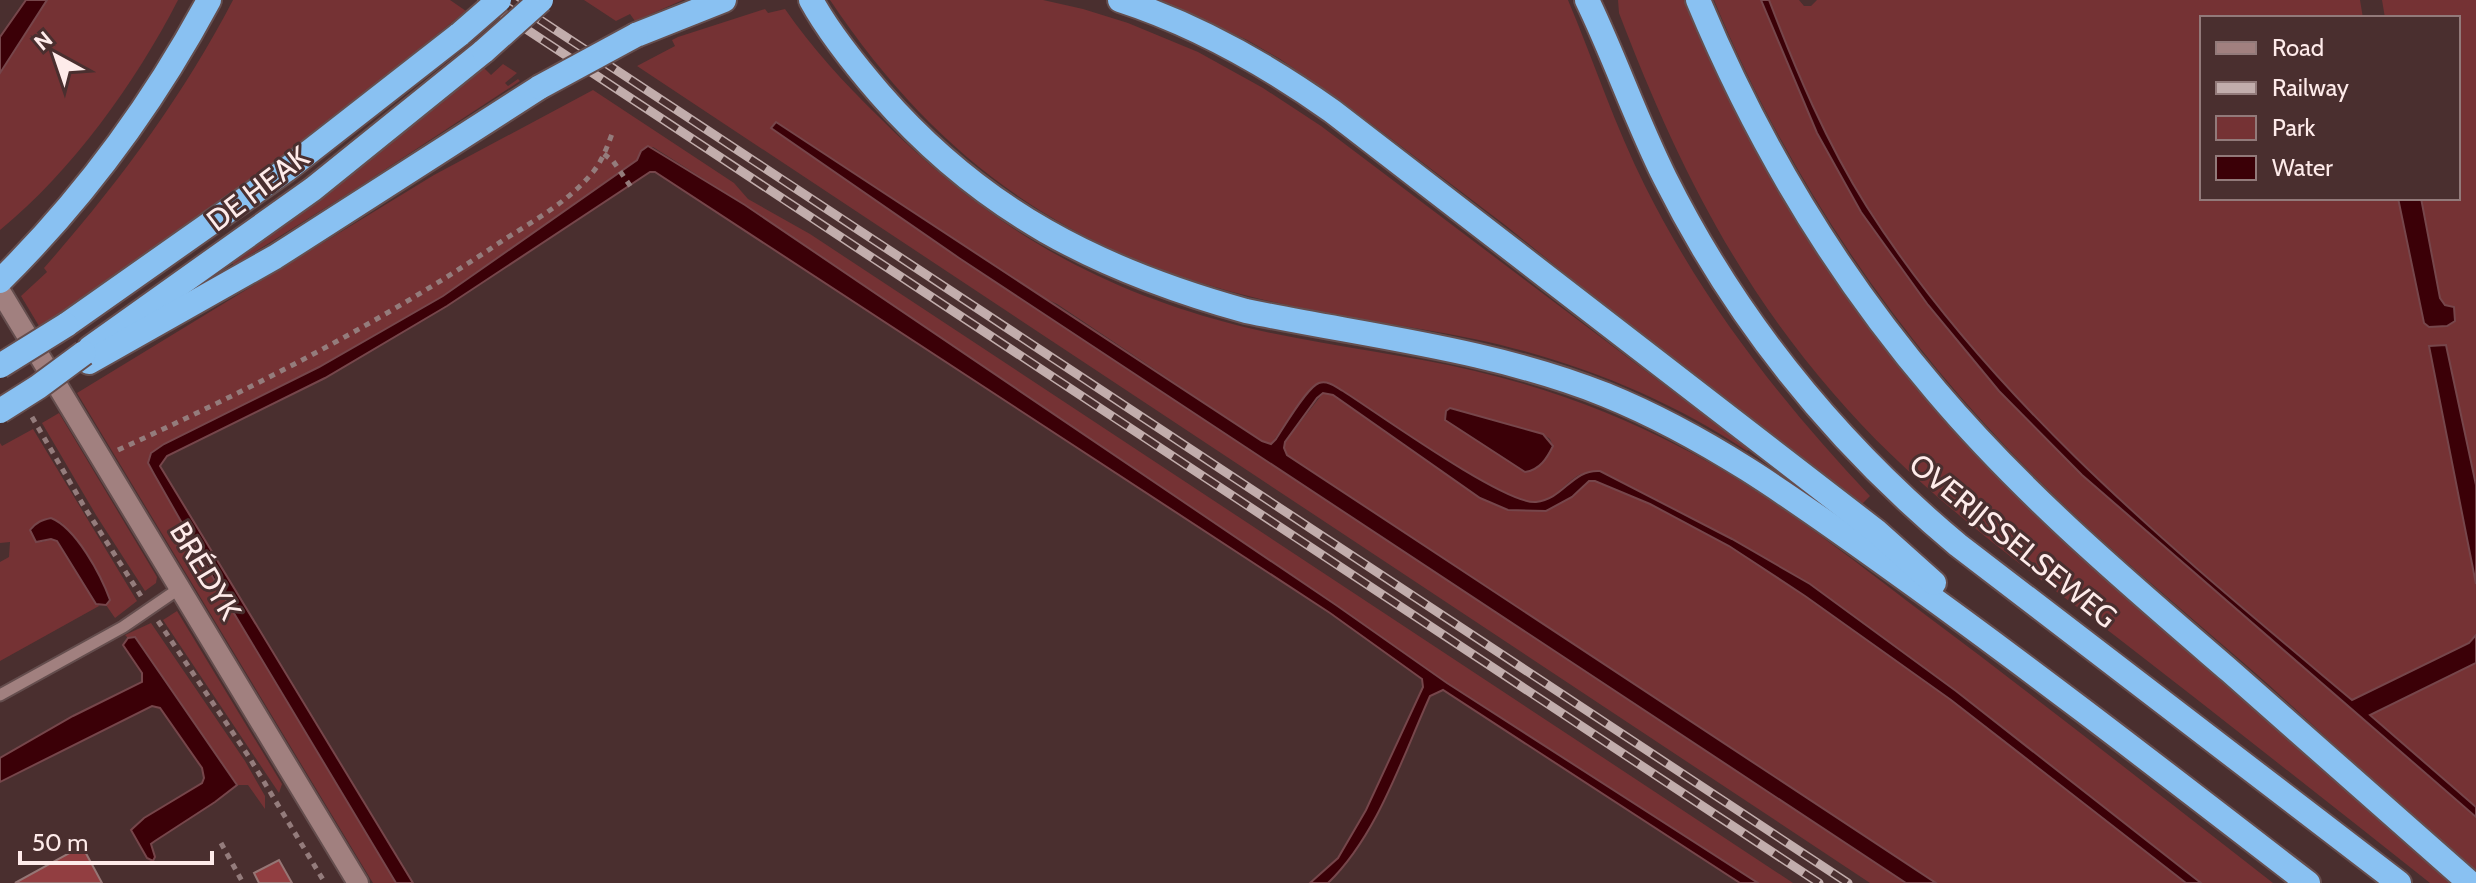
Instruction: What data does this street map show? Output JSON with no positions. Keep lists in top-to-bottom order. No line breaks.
{"streets":{"highway":["DE HEAK","OVERIJSSELSEWEG"],"street":["BRÉDYK"]},"legend":["Road","Railway","Park","Water"],"scale_bar":"50 m","north":"top left"}
